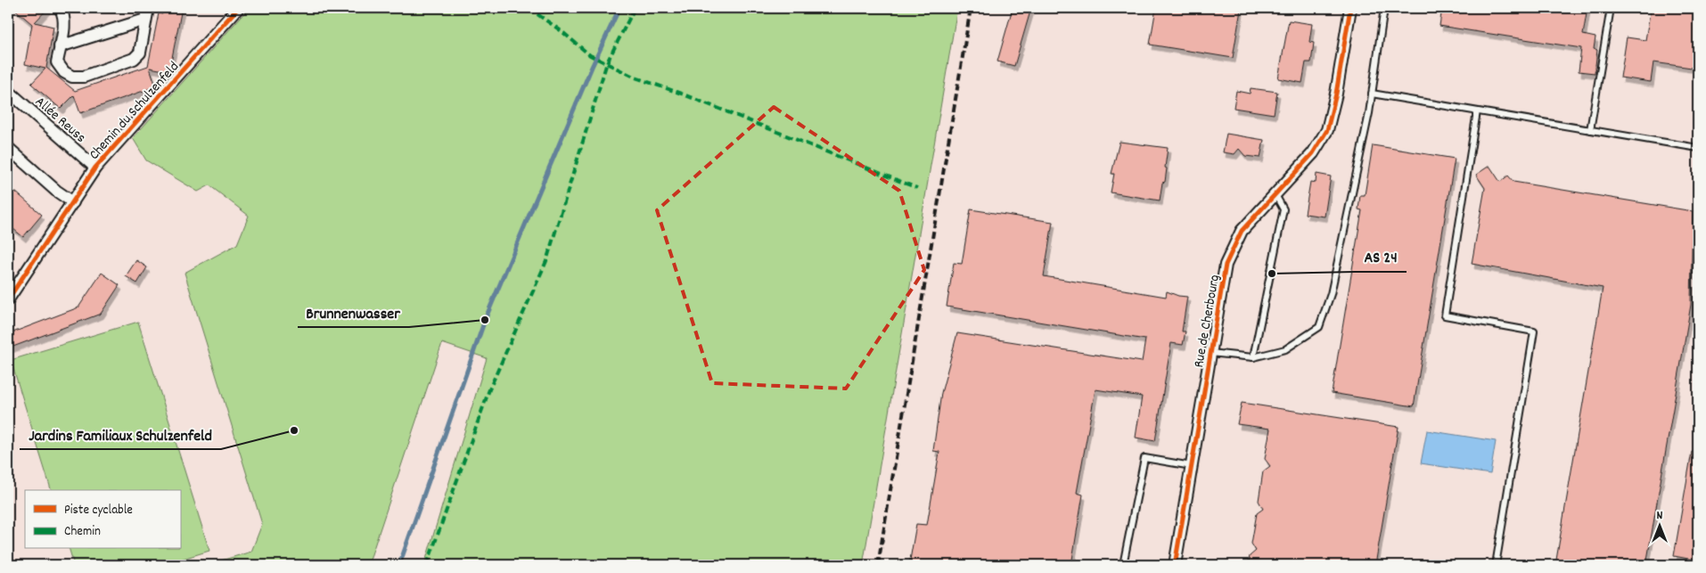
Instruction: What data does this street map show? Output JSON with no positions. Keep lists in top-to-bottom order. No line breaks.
{"streets":{"street":["Chemin du Schulzenfeld","Allée Reuss","Rue de Cherbourg"]},"crossings":[["Chemin du Schulzenfeld","Allée Reuss"]],"places":["AS 24","Brunnenwasser","Jardins Familiaux Schulzenfeld"],"legend":["Piste cyclable","Chemin"],"north":"top"}
